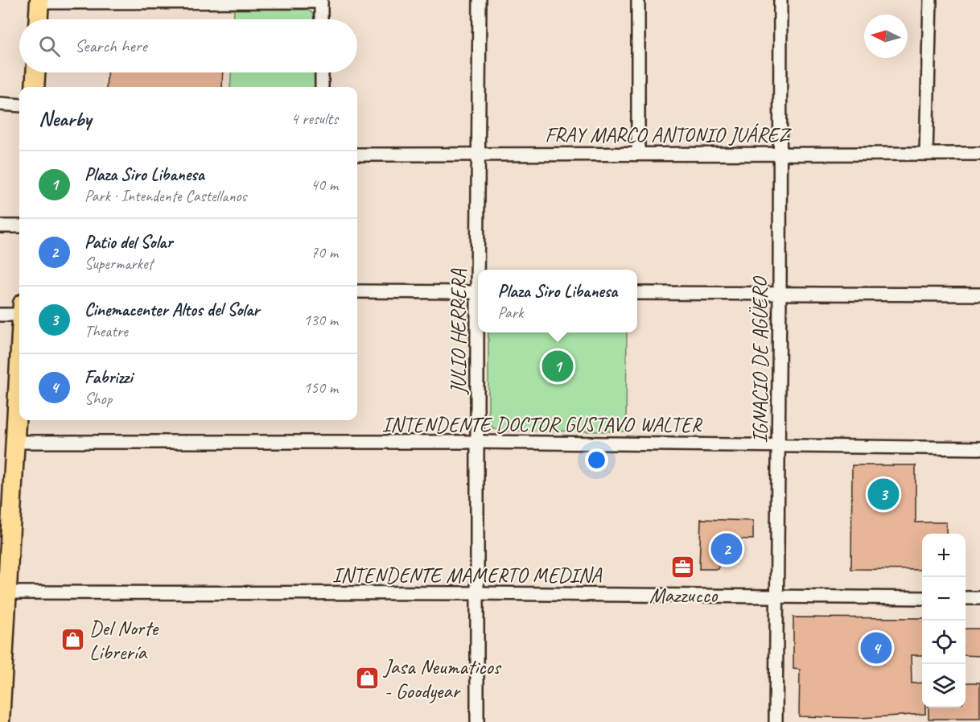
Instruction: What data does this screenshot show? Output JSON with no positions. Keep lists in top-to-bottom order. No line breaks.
{"streets":{"street":["FRAY MARCO ANTONIO JUÁREZ","JULIO HERRERA","IGNACIO DE AGÜERO","INTENDENTE DOCTOR GUSTAVO WALTER","INTENDENTE MAMERTO MEDINA"]},"crossings":[["FRAY MARCO ANTONIO JUÁREZ","JULIO HERRERA"],["FRAY MARCO ANTONIO JUÁREZ","IGNACIO DE AGÜERO"],["JULIO HERRERA","INTENDENTE DOCTOR GUSTAVO WALTER"],["JULIO HERRERA","INTENDENTE MAMERTO MEDINA"],["IGNACIO DE AGÜERO","INTENDENTE DOCTOR GUSTAVO WALTER"],["IGNACIO DE AGÜERO","INTENDENTE MAMERTO MEDINA"]],"places":{"office":["Mazzucco"],"shop":["Del Norte Librería","Jasa Neumaticos - Goodyear"]},"north":"left","page":{"search":"Search here","heading":["Nearby","4 results"],"list":[{"mark":"1","name":"Plaza Siro Libanesa","note":"Park · Intendente Castellanos","value":"40 m"},{"mark":"2","name":"Patio del Solar","note":"Supermarket","value":"70 m"},{"mark":"3","name":"Cinemacenter Altos del Solar","note":"Theatre","value":"130 m"},{"mark":"4","name":"Fabrizzi","note":"Shop","value":"150 m"}],"popup":["Plaza Siro Libanesa","Park"],"pins":["1","3","2","4"],"map_buttons":["+","−"]}}
